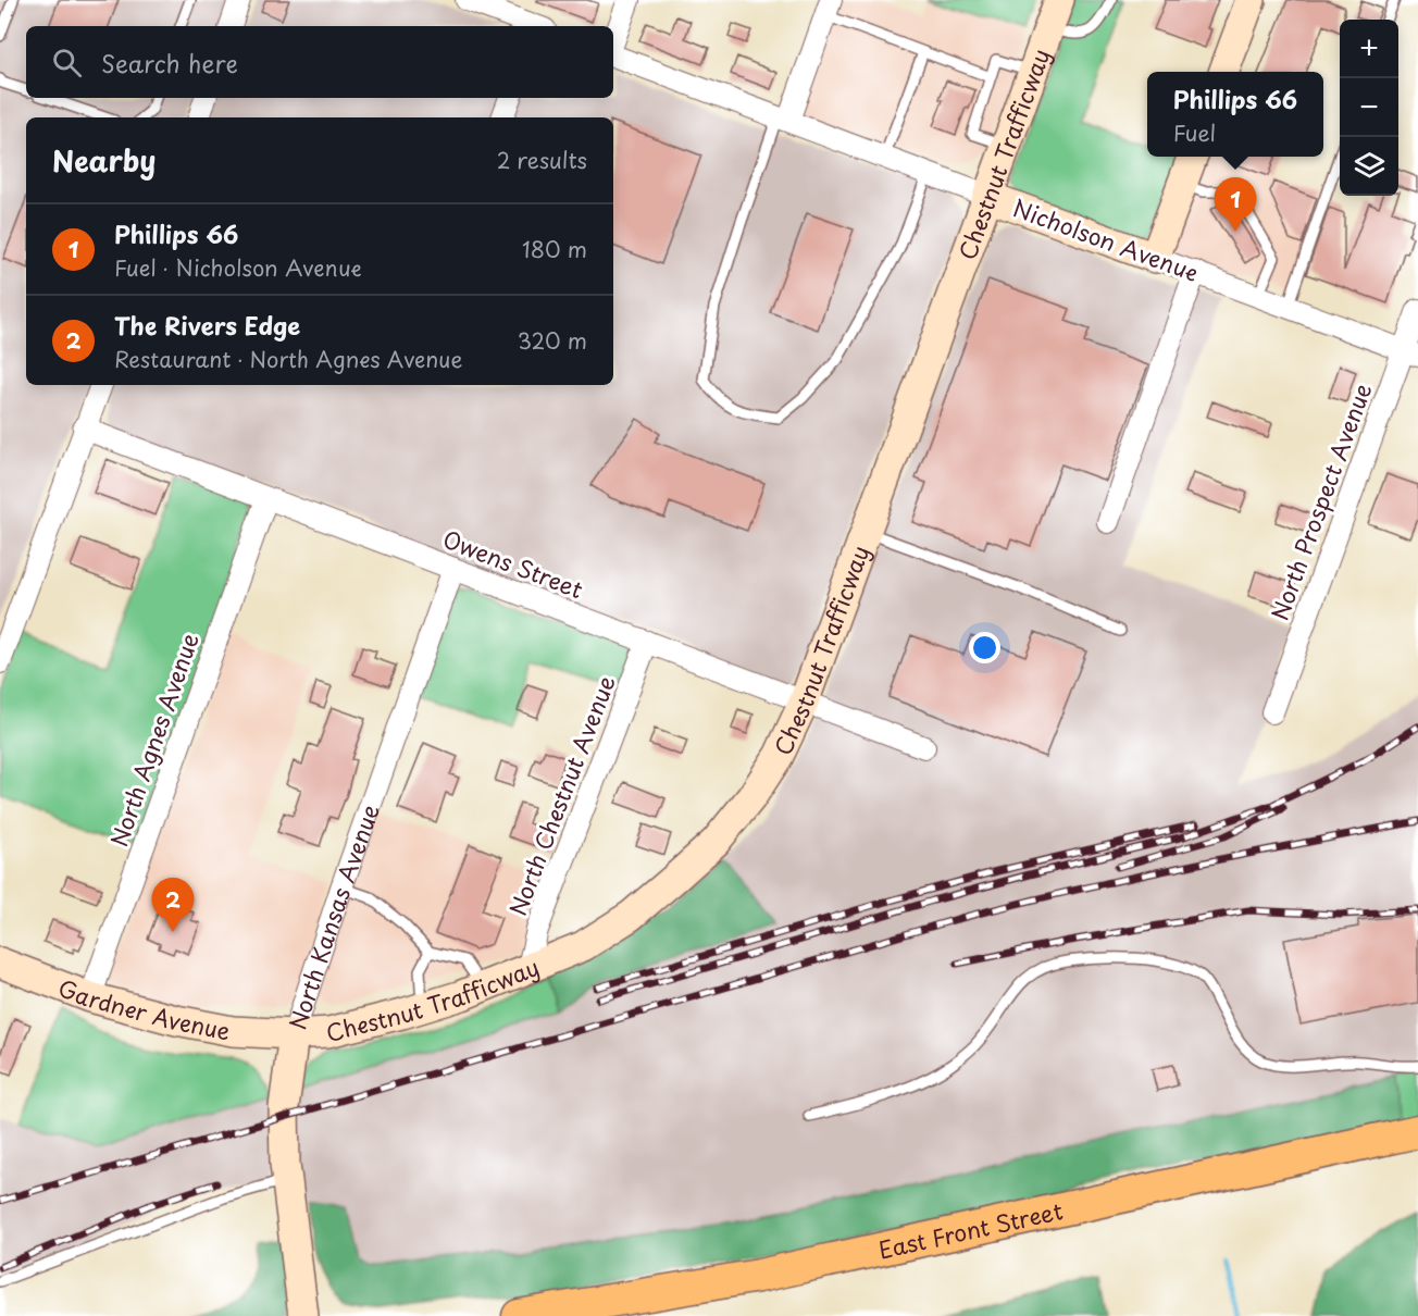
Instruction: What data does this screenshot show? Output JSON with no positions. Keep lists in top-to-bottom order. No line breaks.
{"streets":{"main road":["East Front Street"],"street":["Chestnut Trafficway","Nicholson Avenue","North Prospect Avenue","Owens Street","North Agnes Avenue","North Chestnut Avenue","North Kansas Avenue","Gardner Avenue"]},"crossings":[["Chestnut Trafficway","Nicholson Avenue"],["Chestnut Trafficway","Owens Street"],["Chestnut Trafficway","North Chestnut Avenue"],["Chestnut Trafficway","North Kansas Avenue"],["Chestnut Trafficway","Gardner Avenue"],["Nicholson Avenue","North Prospect Avenue"],["Owens Street","North Agnes Avenue"],["Owens Street","North Chestnut Avenue"],["Owens Street","North Kansas Avenue"],["North Agnes Avenue","Gardner Avenue"],["North Kansas Avenue","Gardner Avenue"]],"page":{"map_buttons":["+","−"],"search":"Search here","popup":["Phillips 66","Fuel"],"heading":["Nearby","2 results"],"pins":["1","2"],"list":[{"mark":"1","name":"Phillips 66","note":"Fuel · Nicholson Avenue","value":"180 m"},{"mark":"2","name":"The Rivers Edge","note":"Restaurant · North Agnes Avenue","value":"320 m"}]}}
